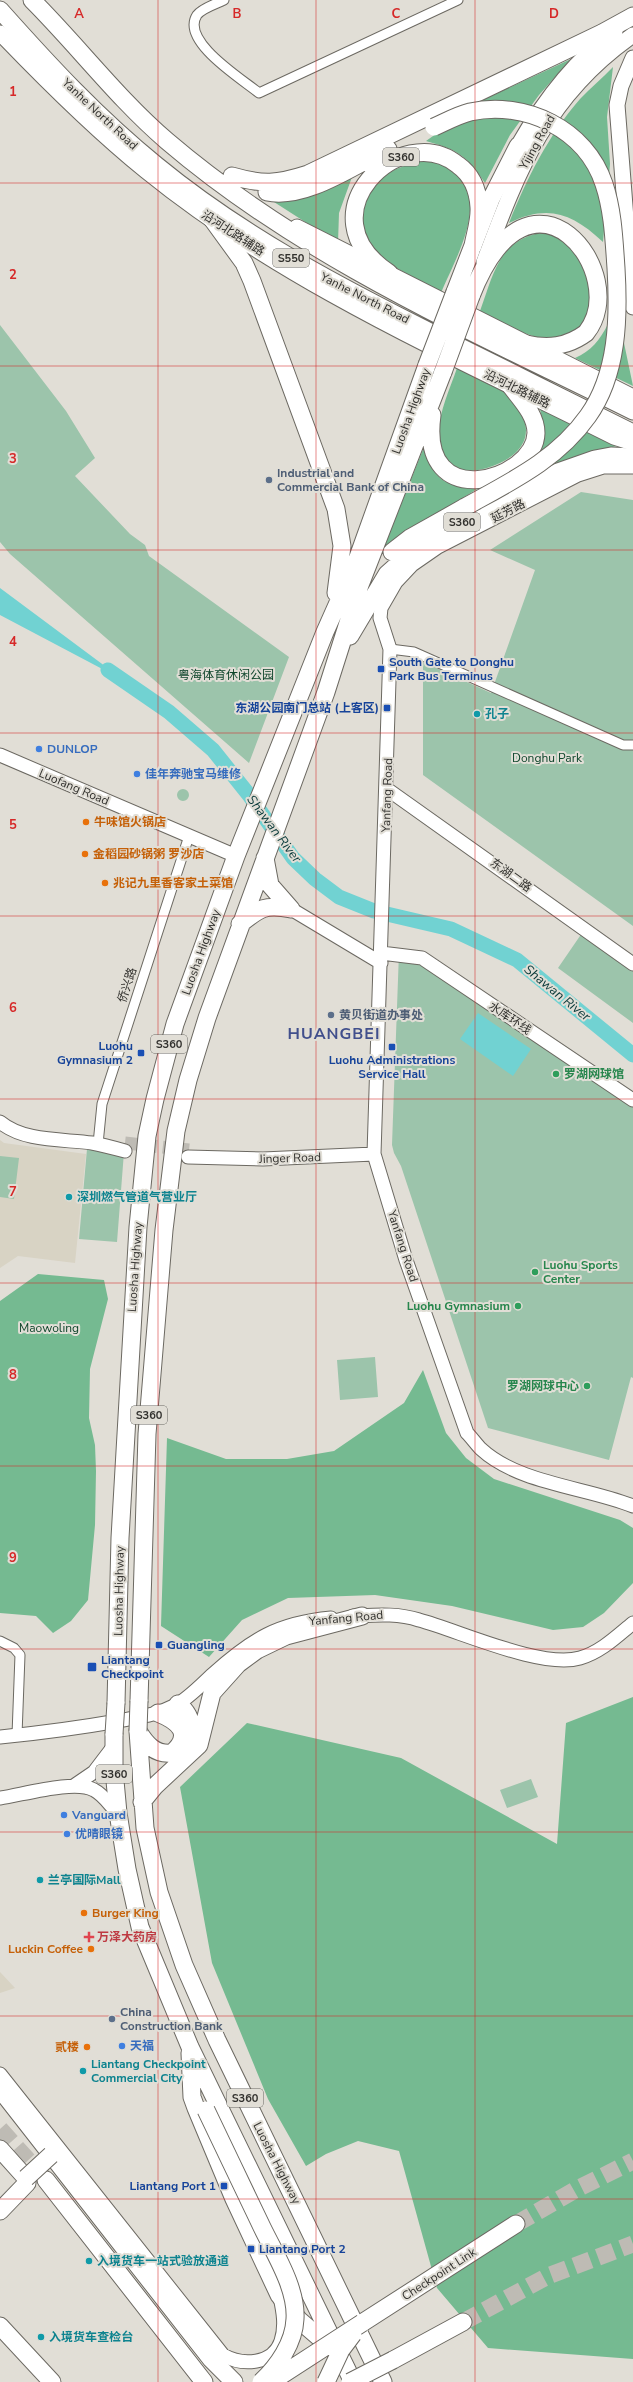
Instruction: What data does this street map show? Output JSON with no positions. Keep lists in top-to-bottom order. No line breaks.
{"streets":{"highway":["Yanhe North Road","S360","S550","Luosha Highway","Checkpoint Link"],"main road":["Yijing Road","沿河北路辅路"],"street":["延芳路","Luofang Road","Yanfang Road","东湖二路","侨兴路","水库环线","Jinger Road"]},"crossings":[["Yanhe North Road","S550"],["Yijing Road","Luosha Highway"],["S360","S550"],["S360","Luosha Highway"],["Luosha Highway","Luofang Road"],["延芳路","Yanfang Road"],["Luofang Road","侨兴路"],["Yanfang Road","东湖二路"],["Yanfang Road","水库环线"],["Yanfang Road","Jinger Road"]],"districts":["HUANGBEI"],"water":["Shawan River"],"parks":["粤海体育休闲公园","Donghu Park","Maowoling"],"places":{"other":["Industrial and Commercial Bank of China","孔子","DUNLOP","佳年奔驰宝马维修","牛味馆火锅店","金稻园砂锅粥 罗沙店","兆记九里香客家土菜馆","黄贝街道办事处","罗湖网球馆","深圳燃气管道气营业厅","Luohu Sports Center","Luohu Gymnasium","罗湖网球中心","Vanguard","优晴眼镜","兰亭国际Mall","Burger King","Luckin Coffee","China Construction Bank","天福","贰楼","Liantang Checkpoint Commercial City","入境货车一站式验放通道","入境货车查检台"],"transit":["South Gate to Donghu Park Bus Terminus","东湖公园南门总站 (上客区)","Luohu Administrations Service Hall","Luohu Gymnasium 2","Guangling","Liantang Checkpoint","Liantang Port 1","Liantang Port 2"],"health":["万泽大药房"]},"grid":{"columns":["A","B","C","D"],"rows":["1","2","3","4","5","6","7","8","9"]}}
